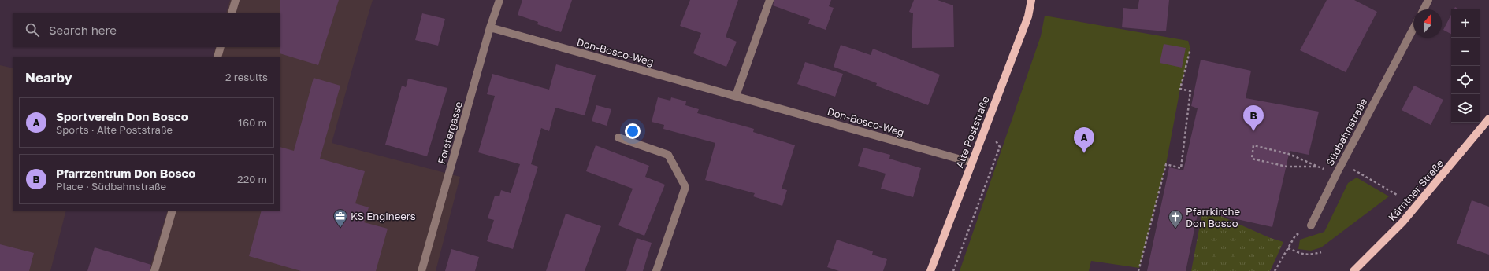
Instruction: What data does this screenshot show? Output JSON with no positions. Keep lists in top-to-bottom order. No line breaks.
{"streets":{"main road":["Alte Poststraße","Kärntner Straße"],"street":["Don-Bosco-Weg","Südbahnstraße","Forstergasse"]},"crossings":[["Don-Bosco-Weg","Alte Poststraße"],["Don-Bosco-Weg","Forstergasse"]],"places":{"office":["KS Engineers"],"church":["Pfarrkirche Don Bosco"]},"north":"top","page":{"map_buttons":["+","−"],"search":"Search here","heading":["Nearby","2 results"],"list":[{"mark":"A","name":"Sportverein Don Bosco","note":"Sports · Alte Poststraße","value":"160 m"},{"mark":"B","name":"Pfarrzentrum Don Bosco","note":"Place · Südbahnstraße","value":"220 m"}],"pins":["B","A"]}}
